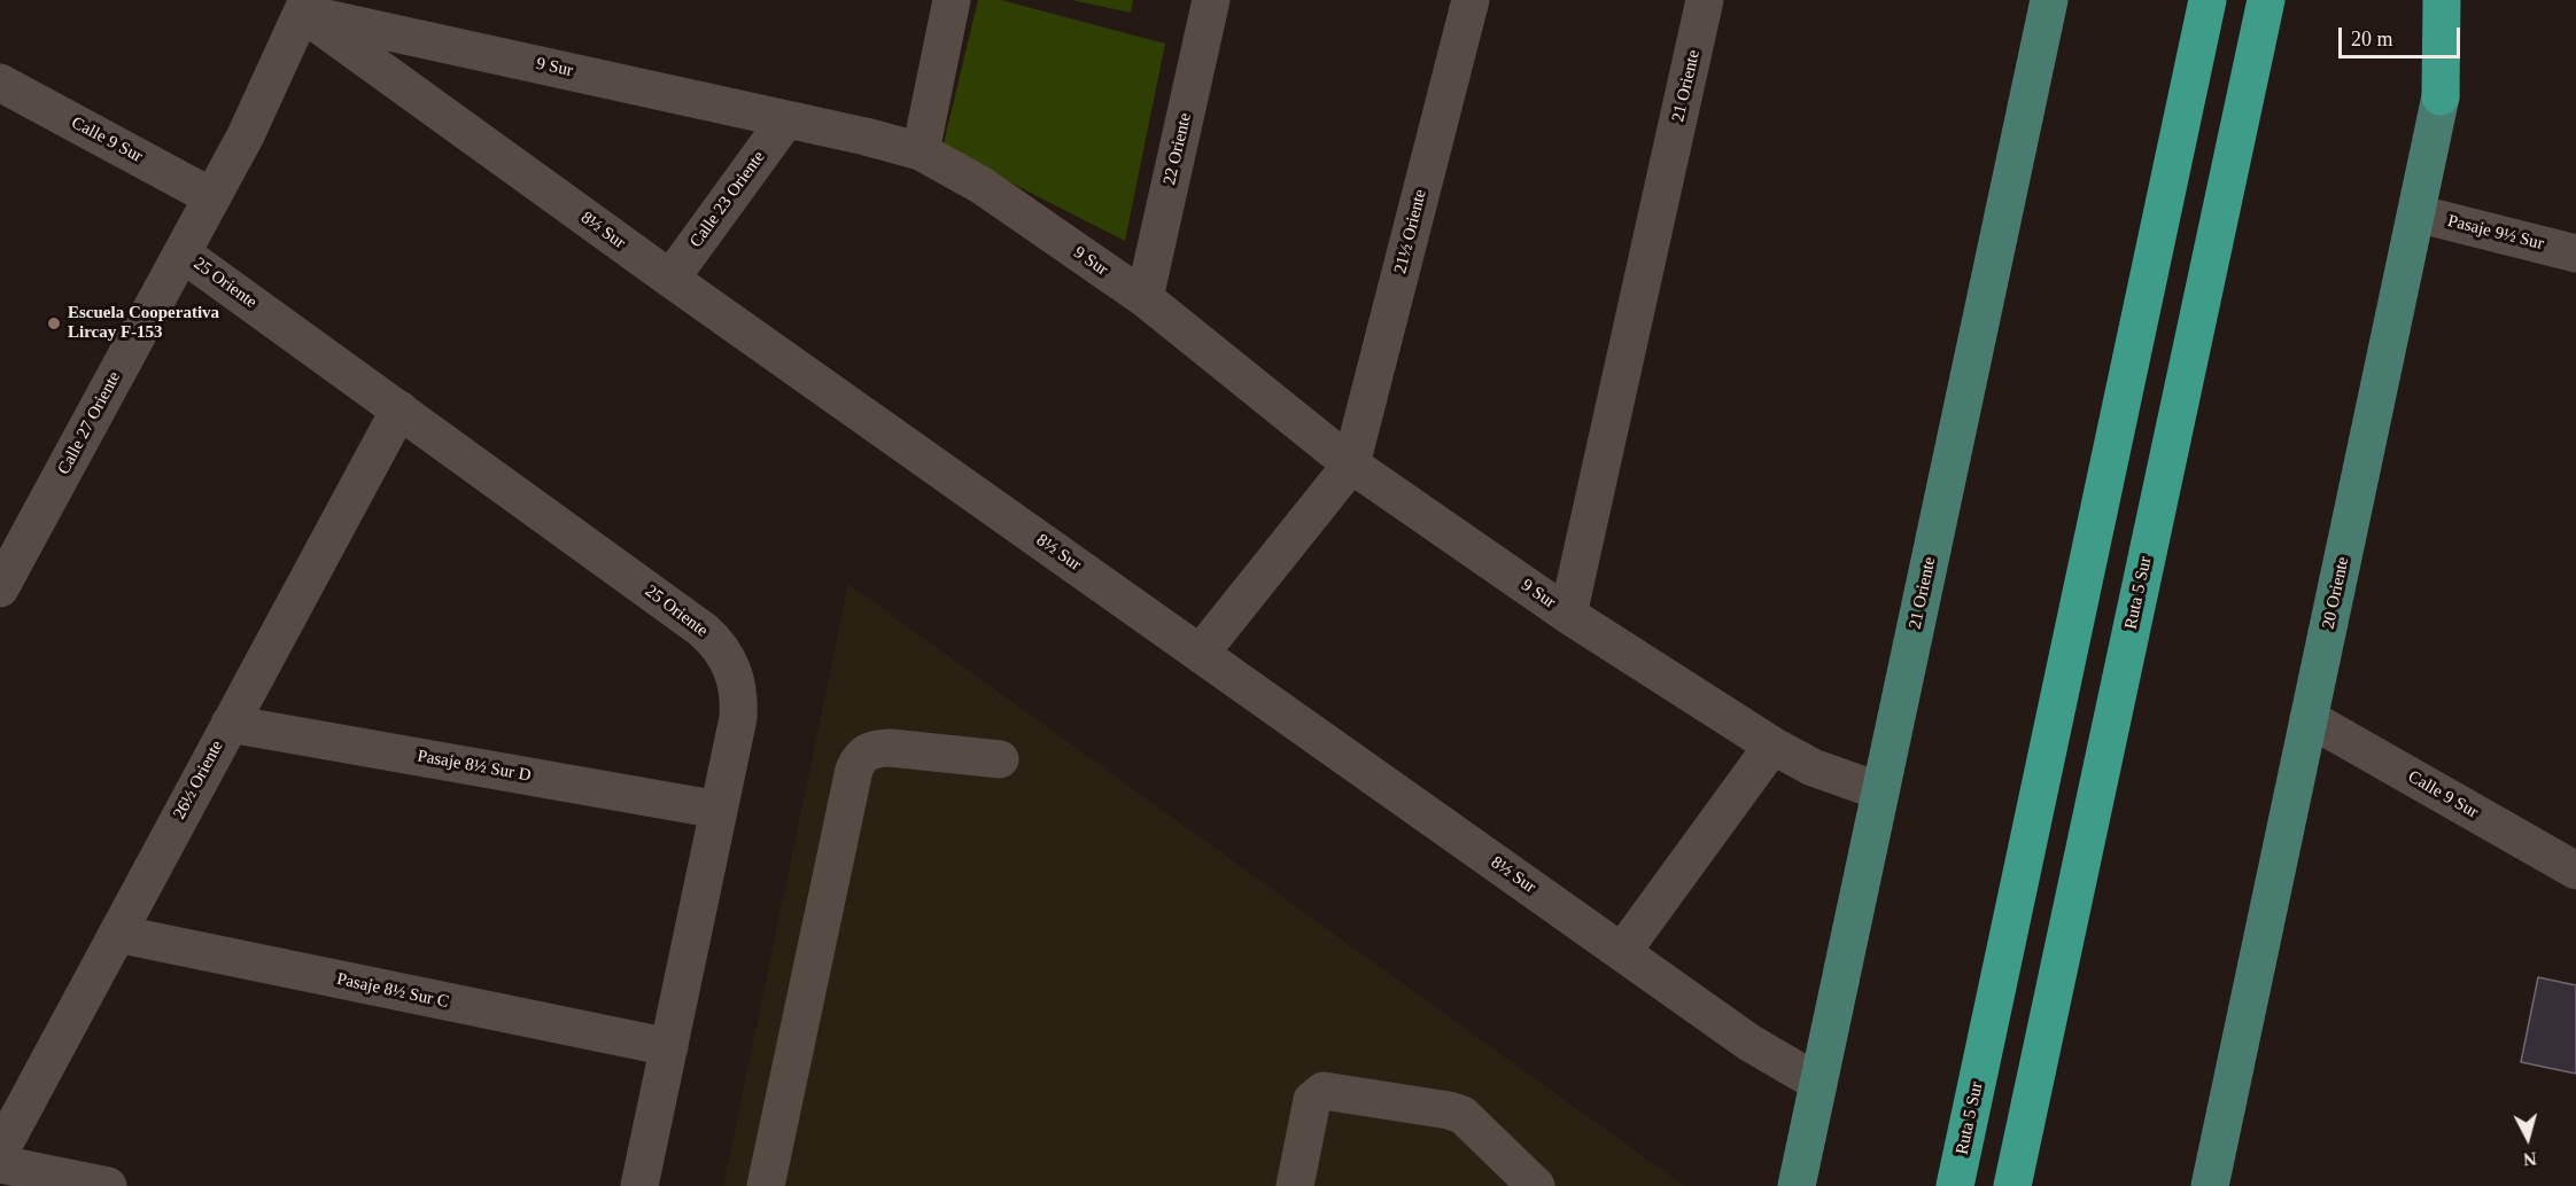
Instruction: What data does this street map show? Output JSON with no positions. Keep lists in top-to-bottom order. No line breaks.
{"streets":{"highway":["Ruta 5 Sur"],"main road":["21 Oriente","20 Oriente"],"street":["9 Sur","Calle 9 Sur","22 Oriente","Calle 23 Oriente","8½ Sur","21½ Oriente","Pasaje 9½ Sur","25 Oriente","Calle 27 Oriente","Pasaje 8½ Sur D","26½ Oriente","Pasaje 8½ Sur C"]},"crossings":[["9 Sur","21 Oriente"],["9 Sur","22 Oriente"],["9 Sur","Calle 23 Oriente"],["9 Sur","8½ Sur"],["9 Sur","21½ Oriente"],["9 Sur","Calle 27 Oriente"],["21 Oriente","8½ Sur"],["Calle 9 Sur","Calle 27 Oriente"],["Calle 9 Sur","20 Oriente"],["Calle 23 Oriente","8½ Sur"],["8½ Sur","Calle 27 Oriente"],["Pasaje 9½ Sur","20 Oriente"],["25 Oriente","Calle 27 Oriente"],["25 Oriente","Pasaje 8½ Sur D"],["25 Oriente","26½ Oriente"],["25 Oriente","Pasaje 8½ Sur C"],["Pasaje 8½ Sur D","26½ Oriente"],["26½ Oriente","Pasaje 8½ Sur C"]],"places":["Escuela Cooperativa Lircay F-153"],"scale_bar":"20 m","north":"bottom"}
